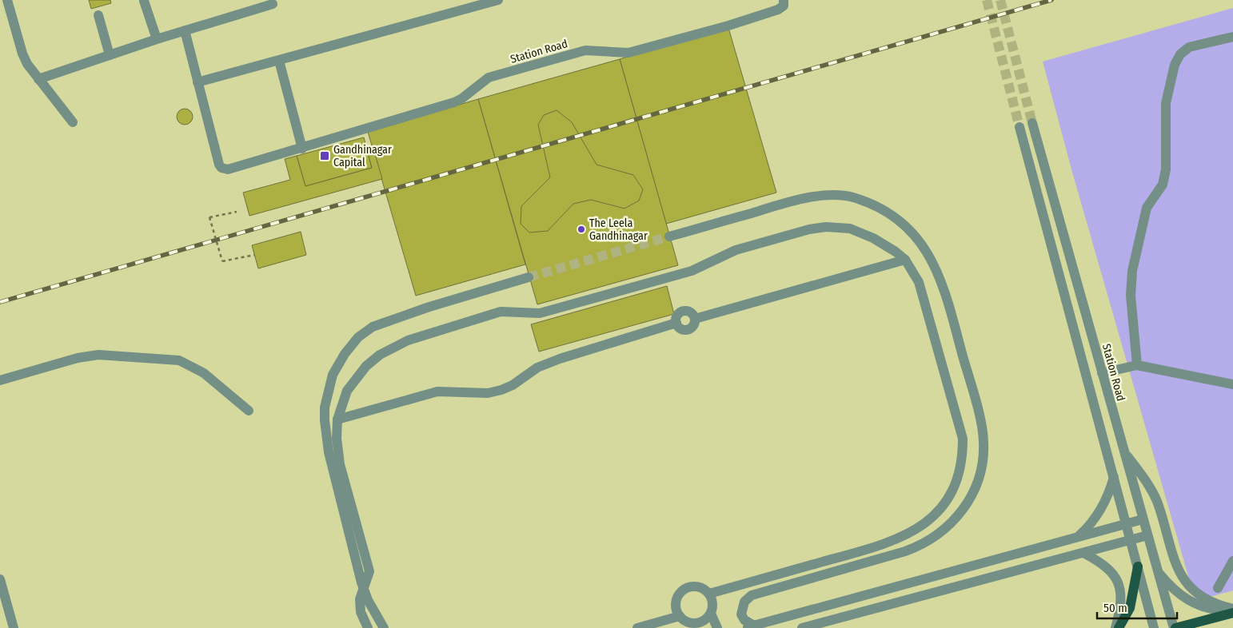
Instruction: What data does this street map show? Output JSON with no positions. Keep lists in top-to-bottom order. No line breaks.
{"streets":{"street":["Station Road"]},"places":{"transit":["Gandhinagar Capital"],"other":["The Leela Gandhinagar"]},"scale_bar":"50 m"}
